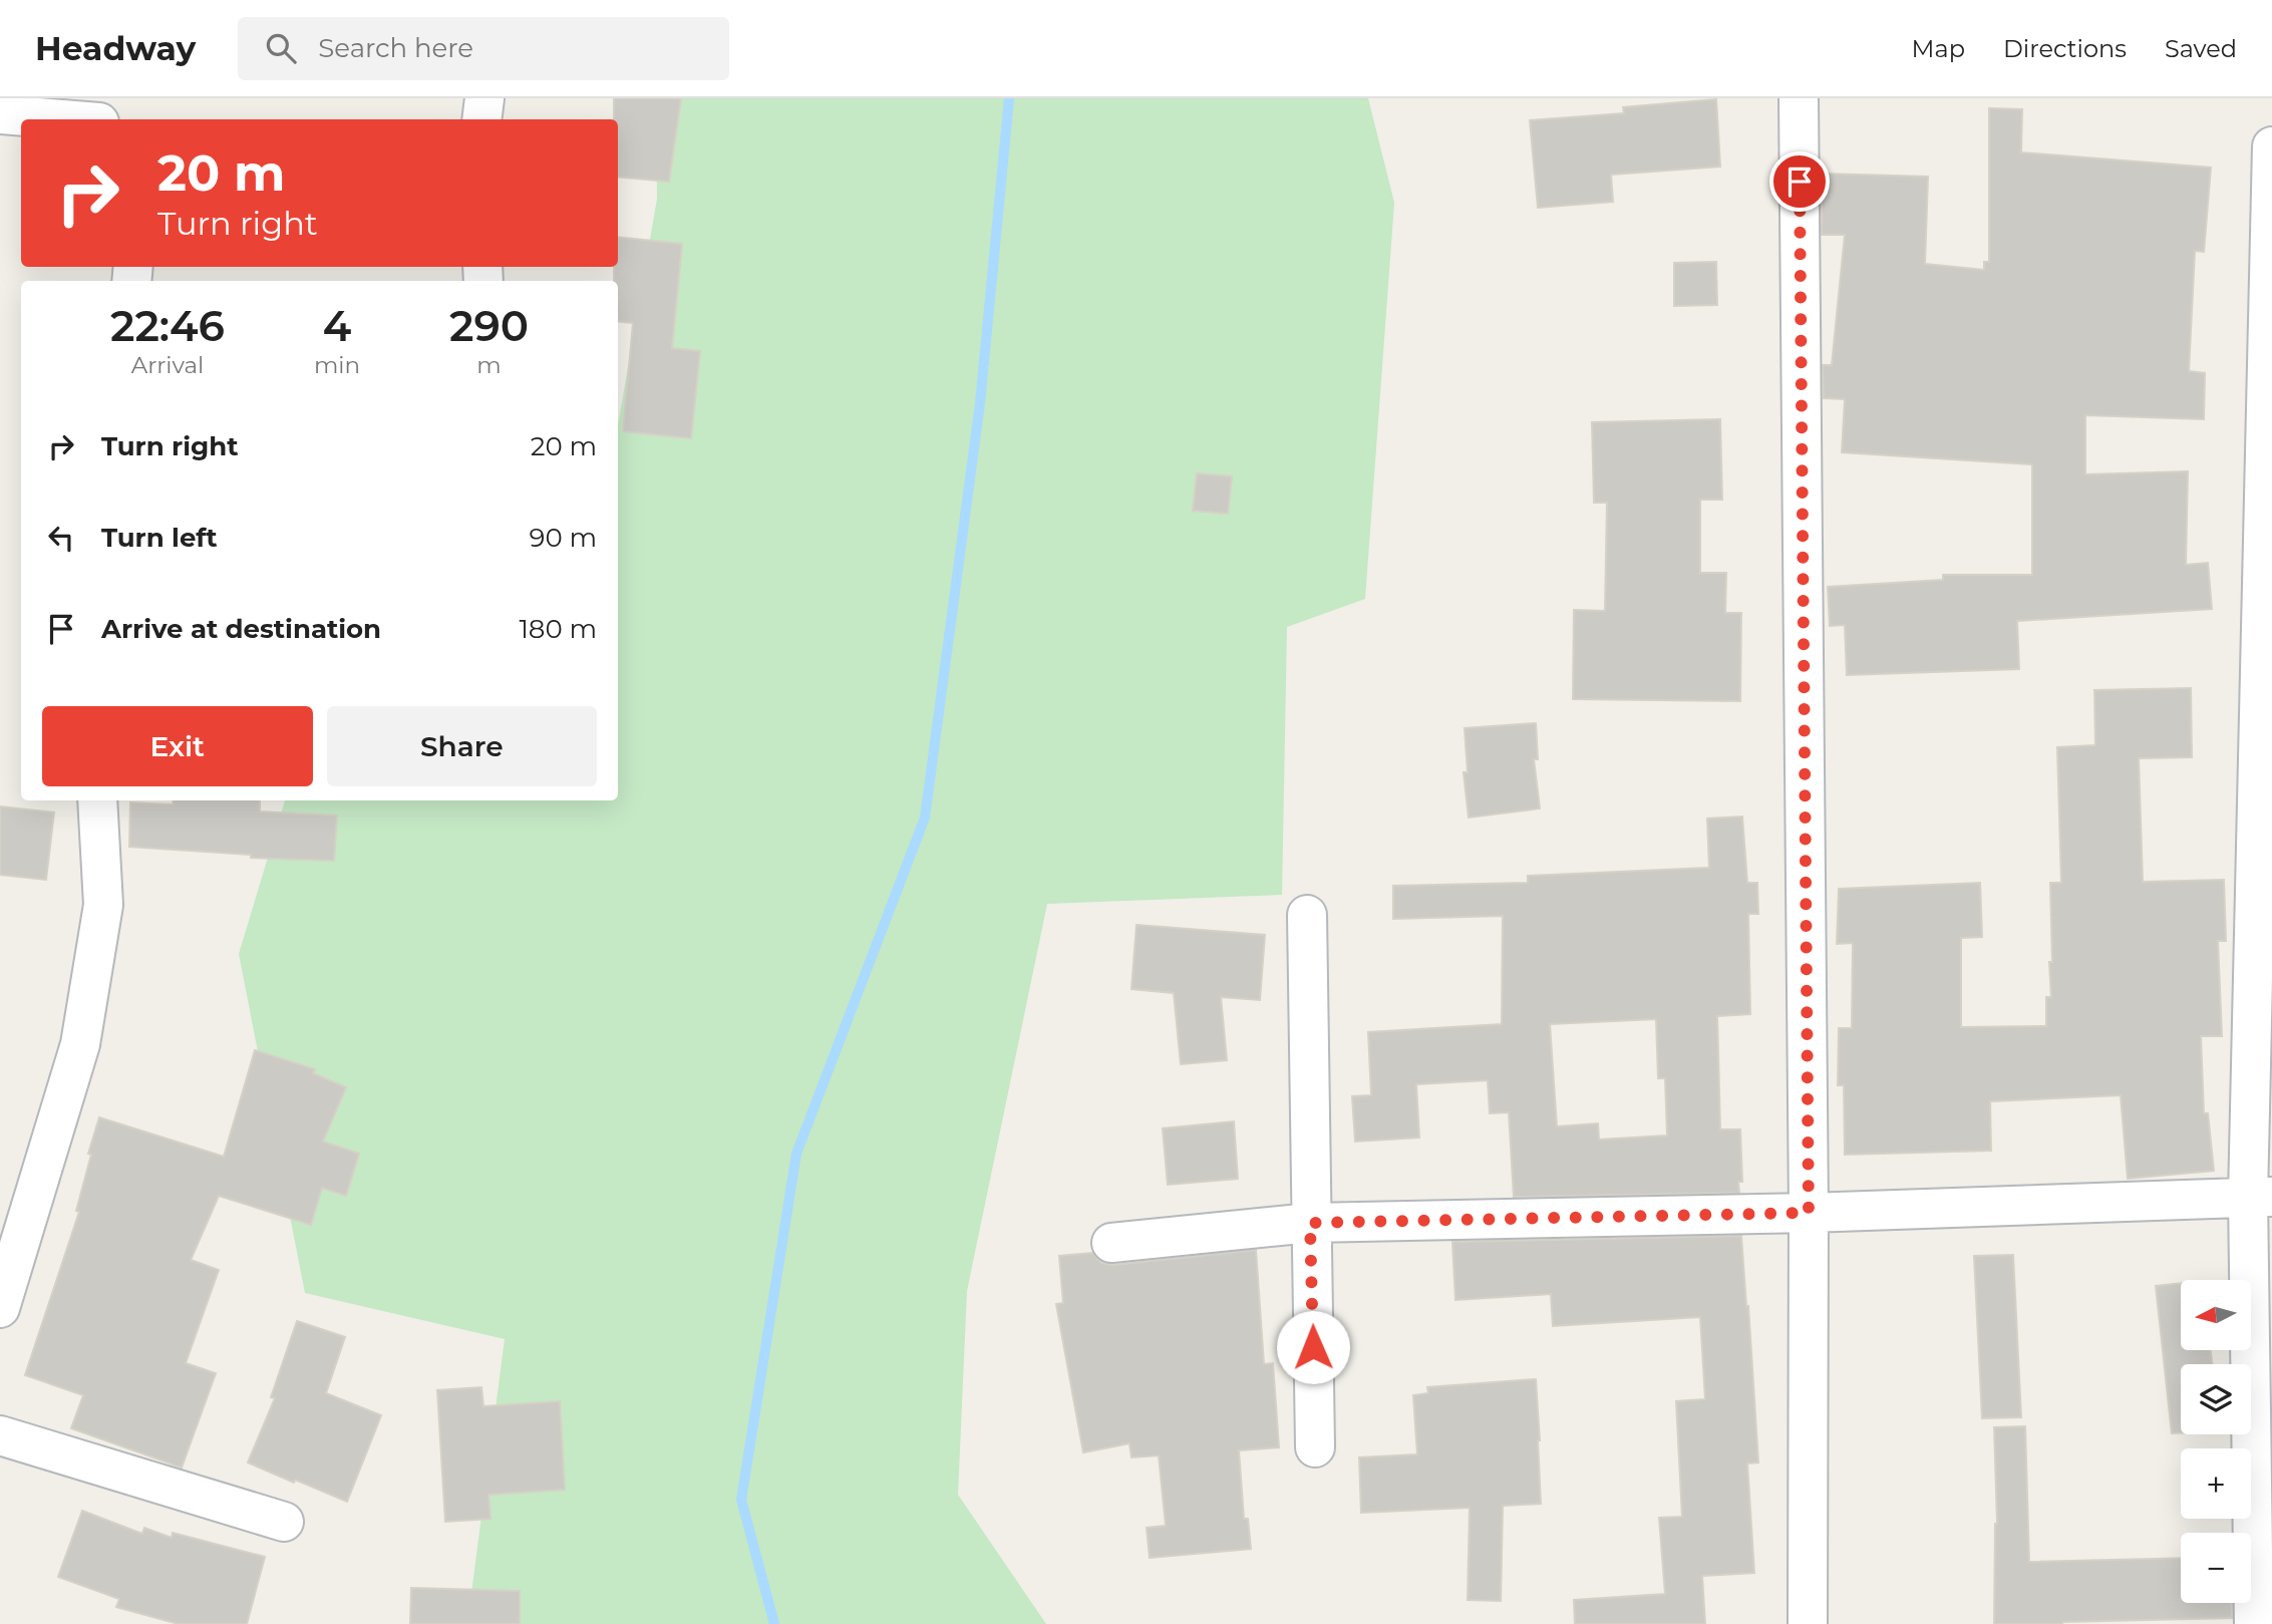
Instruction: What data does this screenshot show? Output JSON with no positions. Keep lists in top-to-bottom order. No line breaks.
{"north":"left","page":{"header":"Headway","search":"Search here","nav":["Map","Directions","Saved"],"turn":["20 m","Turn right"],"eta":["22:46","Arrival","4","min","290","m"],"list":[{"name":"Turn right","value":"20 m"},{"name":"Turn left","value":"90 m"},{"name":"Arrive at destination","value":"180 m"}],"buttons":["Exit","Share"],"map_buttons":["+","−"]}}
